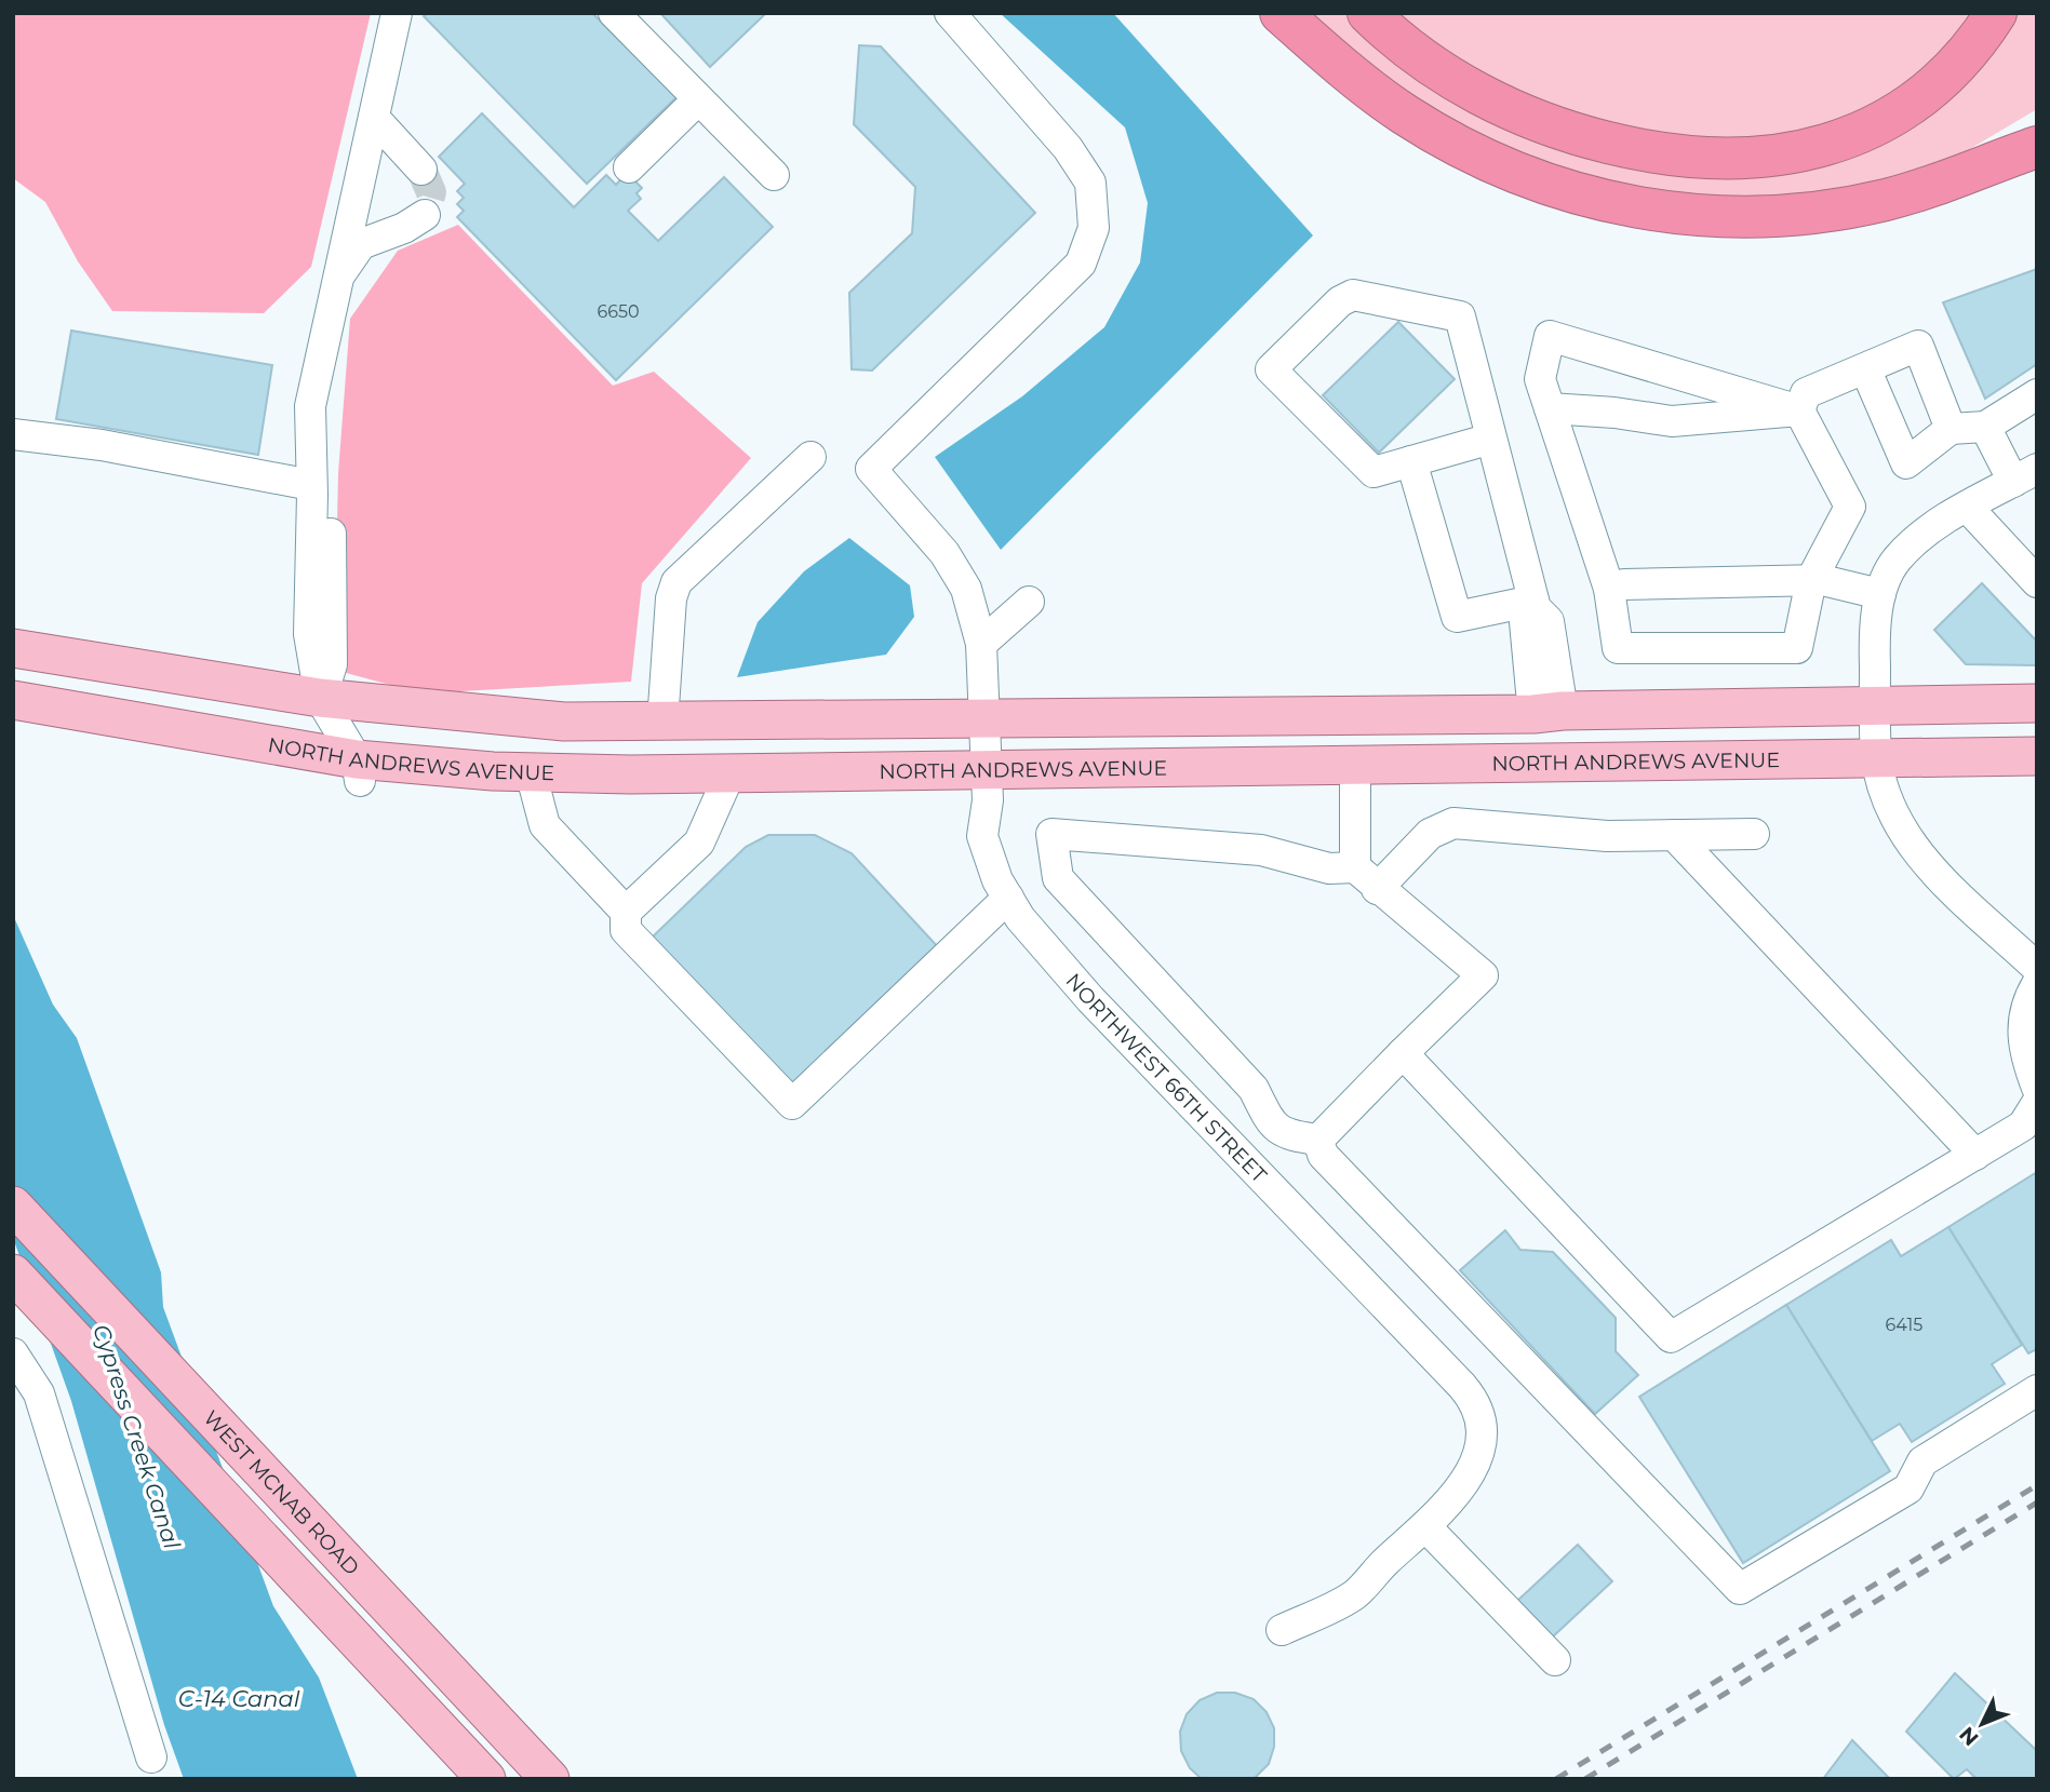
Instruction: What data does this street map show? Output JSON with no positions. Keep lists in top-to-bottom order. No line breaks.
{"streets":{"main road":["NORTH ANDREWS AVENUE","WEST MCNAB ROAD"],"street":["NORTHWEST 66TH STREET"]},"crossings":[["NORTH ANDREWS AVENUE","NORTHWEST 66TH STREET"]],"water":["Cypress Creek Canal","C-14 Canal"],"house_numbers":["6650","6415"],"north":"bottom left"}
